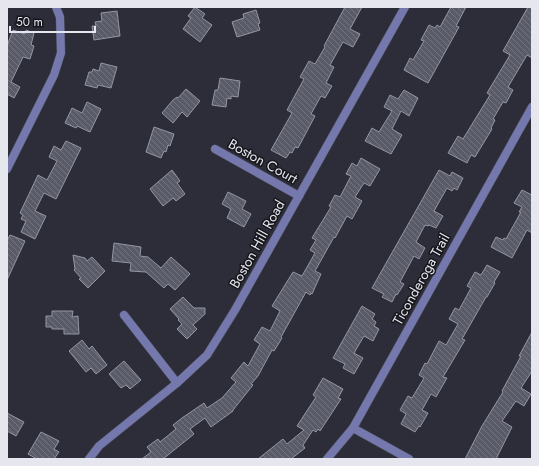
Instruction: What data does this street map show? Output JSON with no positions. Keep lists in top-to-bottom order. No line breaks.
{"streets":{"street":["Boston Court","Boston Hill Road","Ticonderoga Trail"]},"crossings":[["Boston Court","Boston Hill Road"]],"scale_bar":"50 m"}
